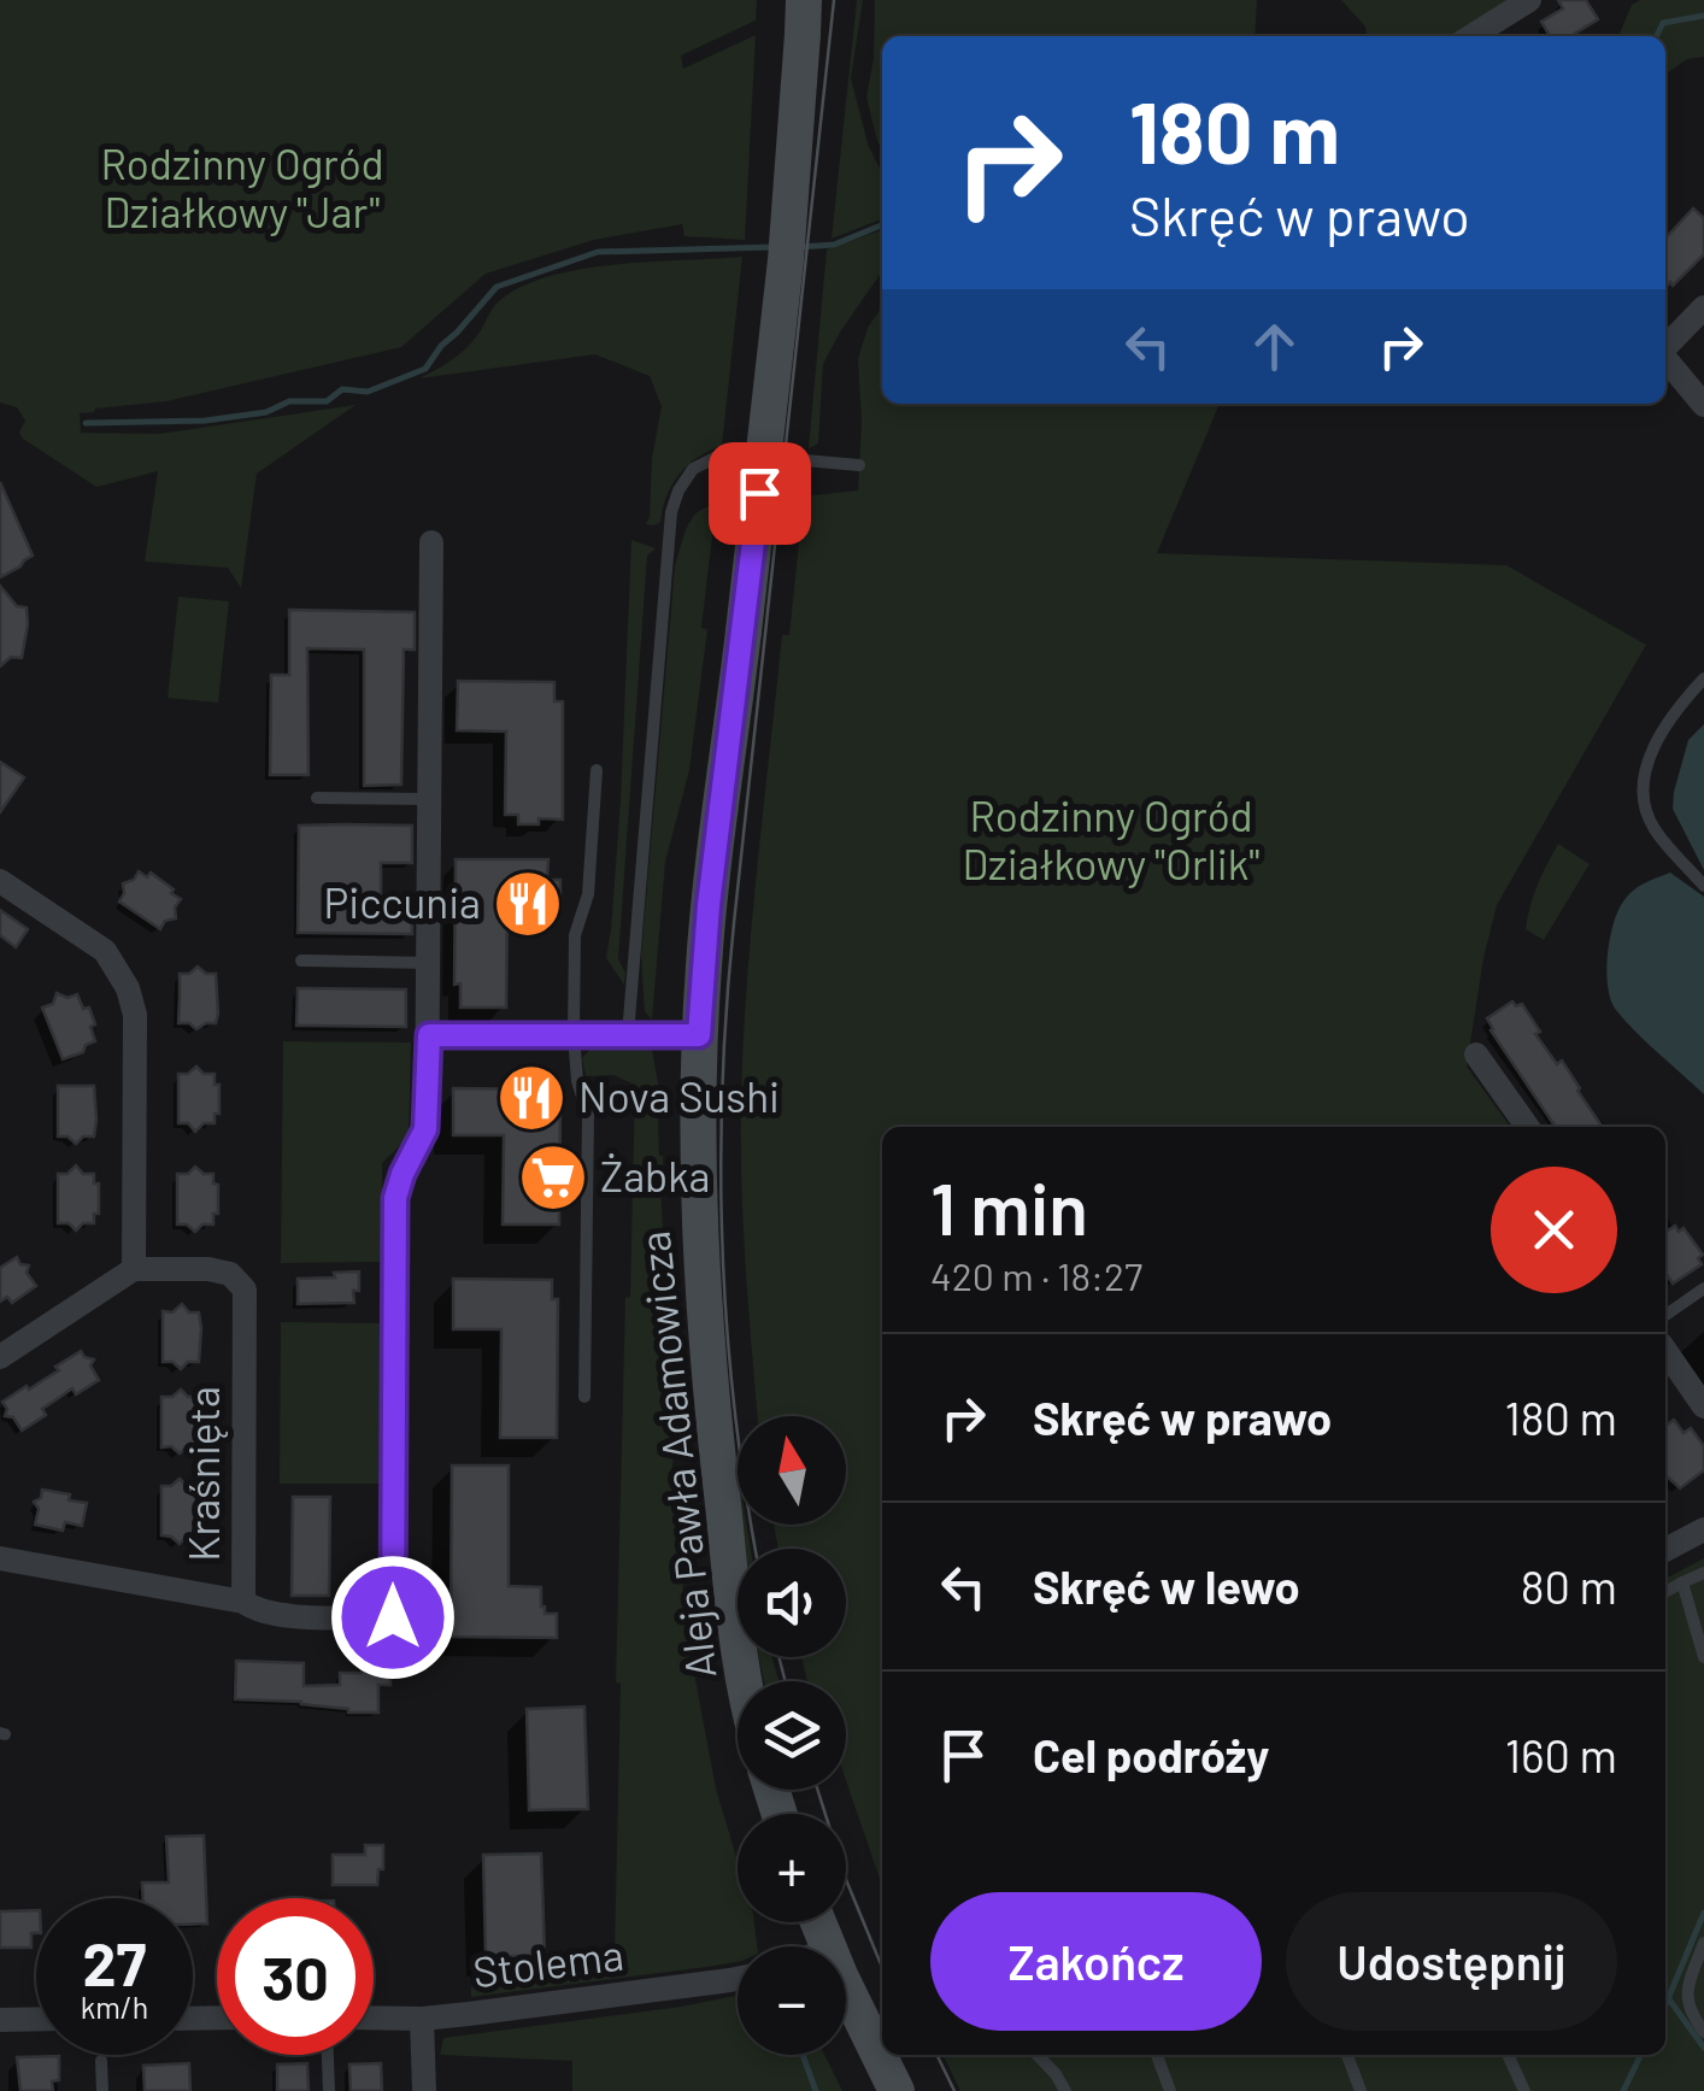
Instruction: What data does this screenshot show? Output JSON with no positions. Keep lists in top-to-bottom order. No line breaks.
{"streets":{"main road":["Aleja Pawła Adamowicza"],"street":["Kraśnięta","Stolema"]},"parks":["Rodzinny Ogród Działkowy \"Jar\"","Rodzinny Ogród Działkowy \"Orlik\""],"places":{"restaurant":["Piccunia","Nova Sushi"],"supermarket":["Żabka"]},"north":"top","page":{"turn":["180 m","Skręć w prawo"],"heading":["1 min","420 m · 18:27"],"list":[{"name":"Skręć w prawo","value":"180 m"},{"name":"Skręć w lewo","value":"80 m"},{"name":"Cel podróży","value":"160 m"}],"map_buttons":["+","−"],"buttons":["Zakończ","Udostępnij"],"speed":"27 km/h","limit":"30"}}
